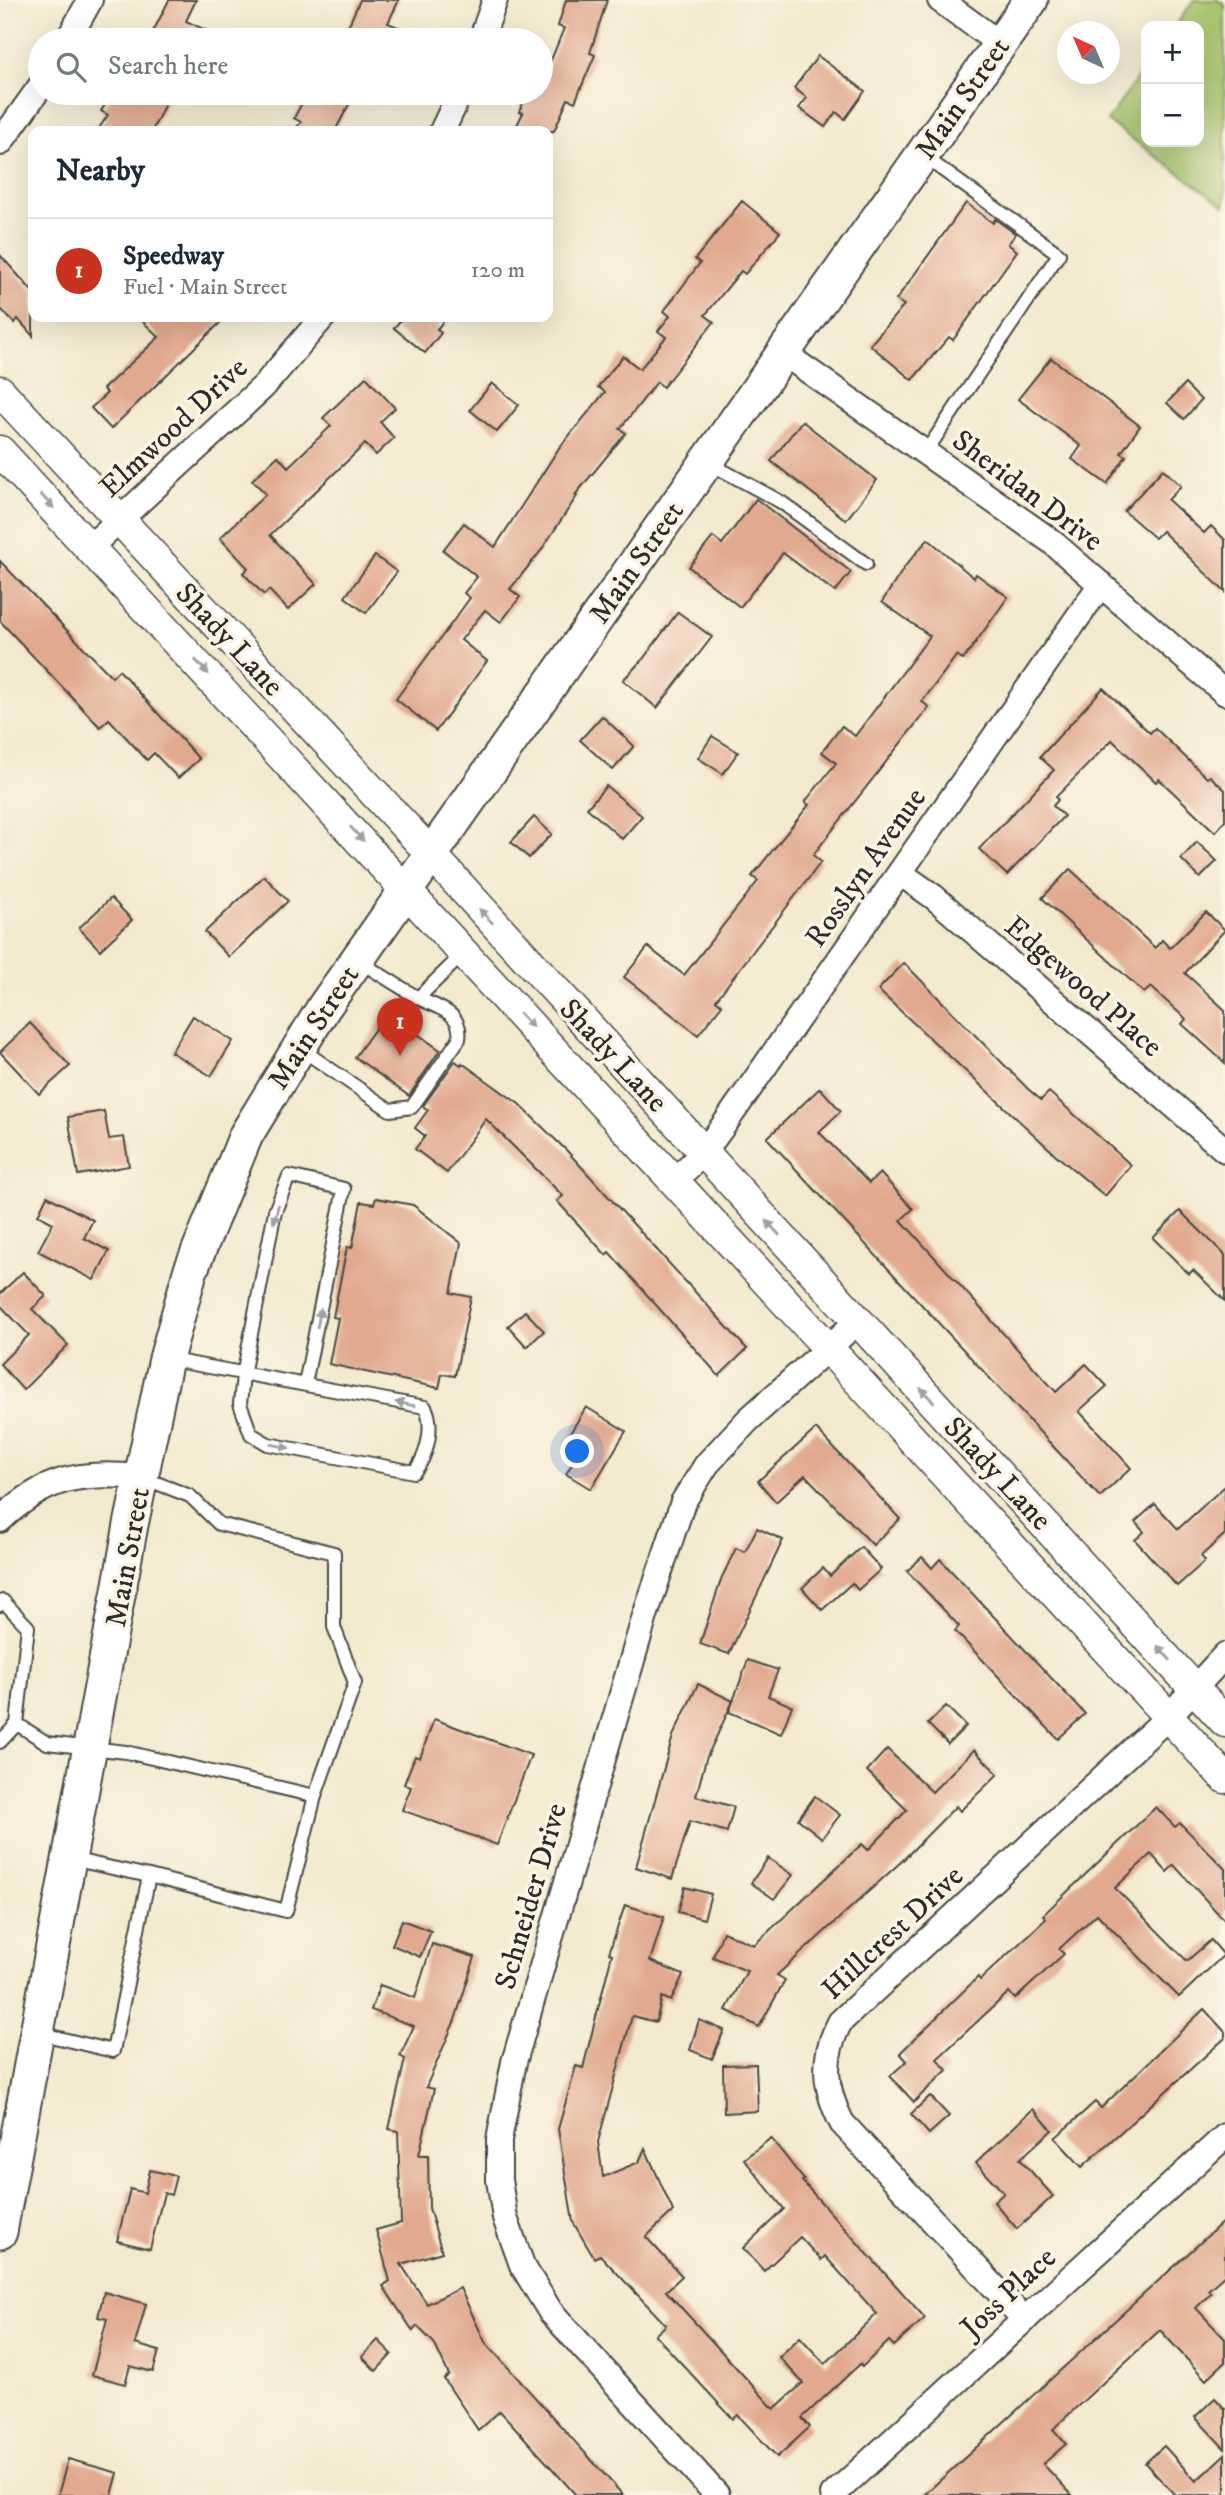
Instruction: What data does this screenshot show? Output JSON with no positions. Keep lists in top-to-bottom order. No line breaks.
{"streets":{"main road":["Main Street"],"street":["Elmwood Drive","Sheridan Drive","Shady Lane","Rosslyn Avenue","Edgewood Place","Schneider Drive","Hillcrest Drive","Joss Place"]},"crossings":[["Main Street","Sheridan Drive"],["Main Street","Shady Lane"],["Elmwood Drive","Shady Lane"],["Sheridan Drive","Rosslyn Avenue"],["Shady Lane","Rosslyn Avenue"],["Shady Lane","Schneider Drive"],["Shady Lane","Hillcrest Drive"],["Rosslyn Avenue","Edgewood Place"],["Hillcrest Drive","Joss Place"]],"north":"top left","page":{"map_buttons":["+","−"],"search":"Search here","heading":"Nearby","list":[{"mark":"1","name":"Speedway","note":"Fuel · Main Street","value":"120 m"}],"pins":"1"}}
